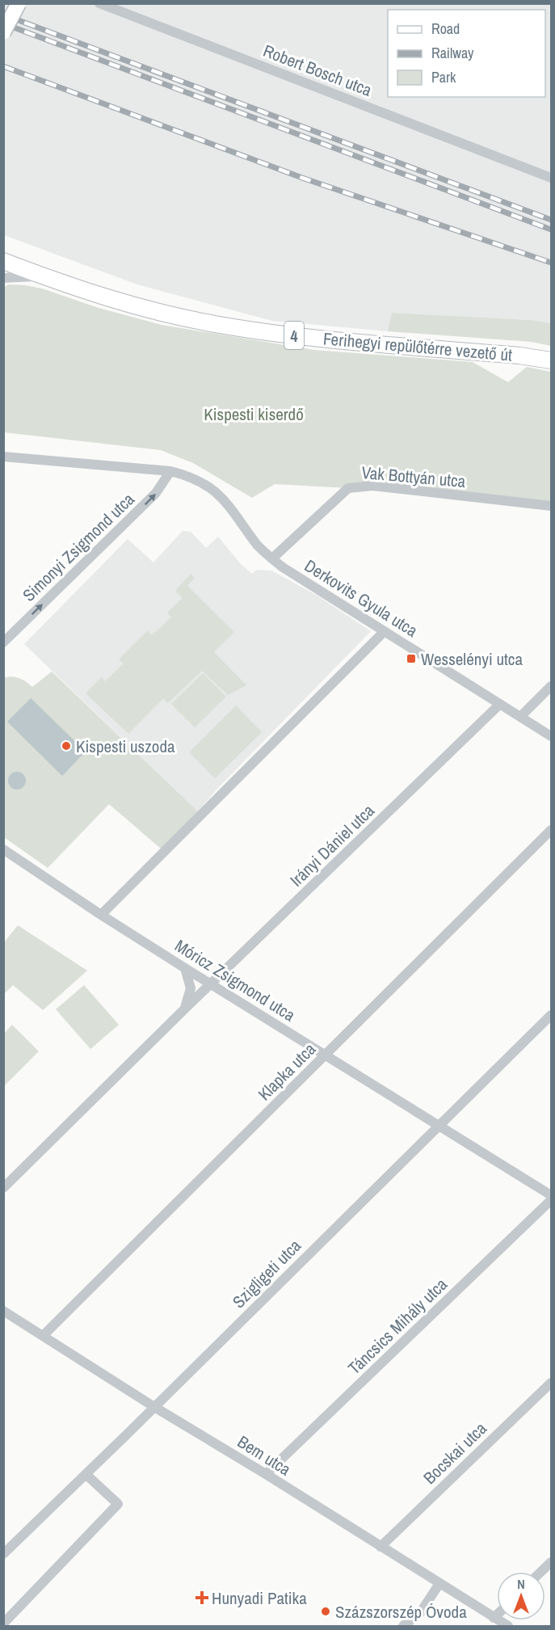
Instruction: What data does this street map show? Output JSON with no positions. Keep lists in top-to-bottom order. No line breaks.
{"streets":{"main road":["4","Ferihegyi repülőtérre vezető út"],"street":["Robert Bosch utca","Vak Bottyán utca","Simonyi Zsigmond utca","Derkovits Gyula utca","Irányi Dániel utca","Móricz Zsigmond utca","Klapka utca","Szigligeti utca","Táncsics Mihály utca","Bocskai utca","Bem utca"]},"crossings":[["Vak Bottyán utca","Derkovits Gyula utca"],["Simonyi Zsigmond utca","Derkovits Gyula utca"],["Derkovits Gyula utca","Irányi Dániel utca"],["Irányi Dániel utca","Móricz Zsigmond utca"],["Móricz Zsigmond utca","Klapka utca"],["Móricz Zsigmond utca","Szigligeti utca"],["Klapka utca","Bem utca"],["Szigligeti utca","Bem utca"],["Táncsics Mihály utca","Bem utca"],["Bocskai utca","Bem utca"]],"one_way":["Simonyi Zsigmond utca"],"parks":["Kispesti kiserdő"],"places":{"transit":["Wesselényi utca"],"other":["Kispesti uszoda","Százszorszép Óvoda"],"health":["Hunyadi Patika"]},"legend":["Road","Railway","Park"],"north":"top"}
